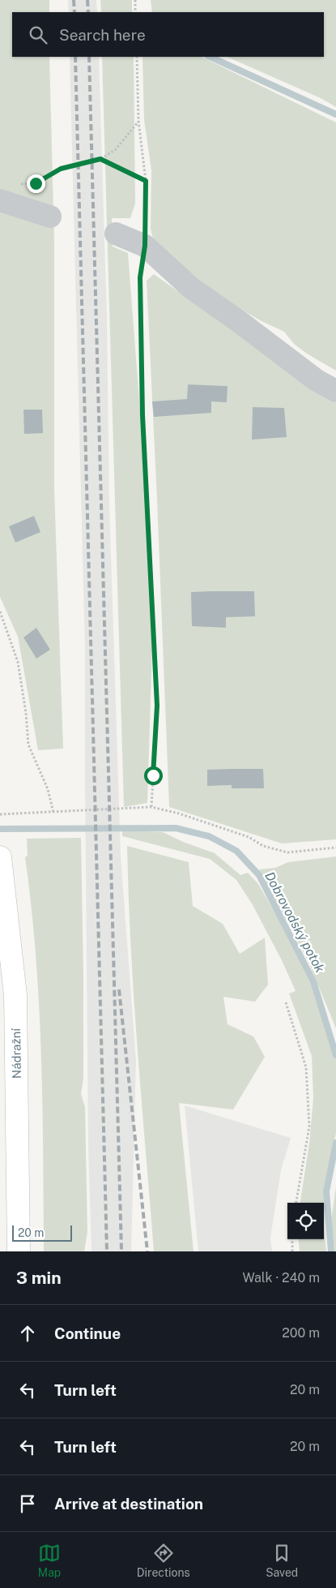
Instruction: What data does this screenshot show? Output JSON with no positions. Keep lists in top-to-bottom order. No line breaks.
{"streets":{"main road":["Nádražní"]},"water":["Dobrovodský potok"],"scale_bar":"20 m","page":{"search":"Search here","scale":"20 m","heading":["3 min","Walk · 240 m"],"list":[["Continue","200 m"],["Turn left","20 m"],["Turn left","20 m"],"Arrive at destination"],"nav":["Map","Directions","Saved"]}}
